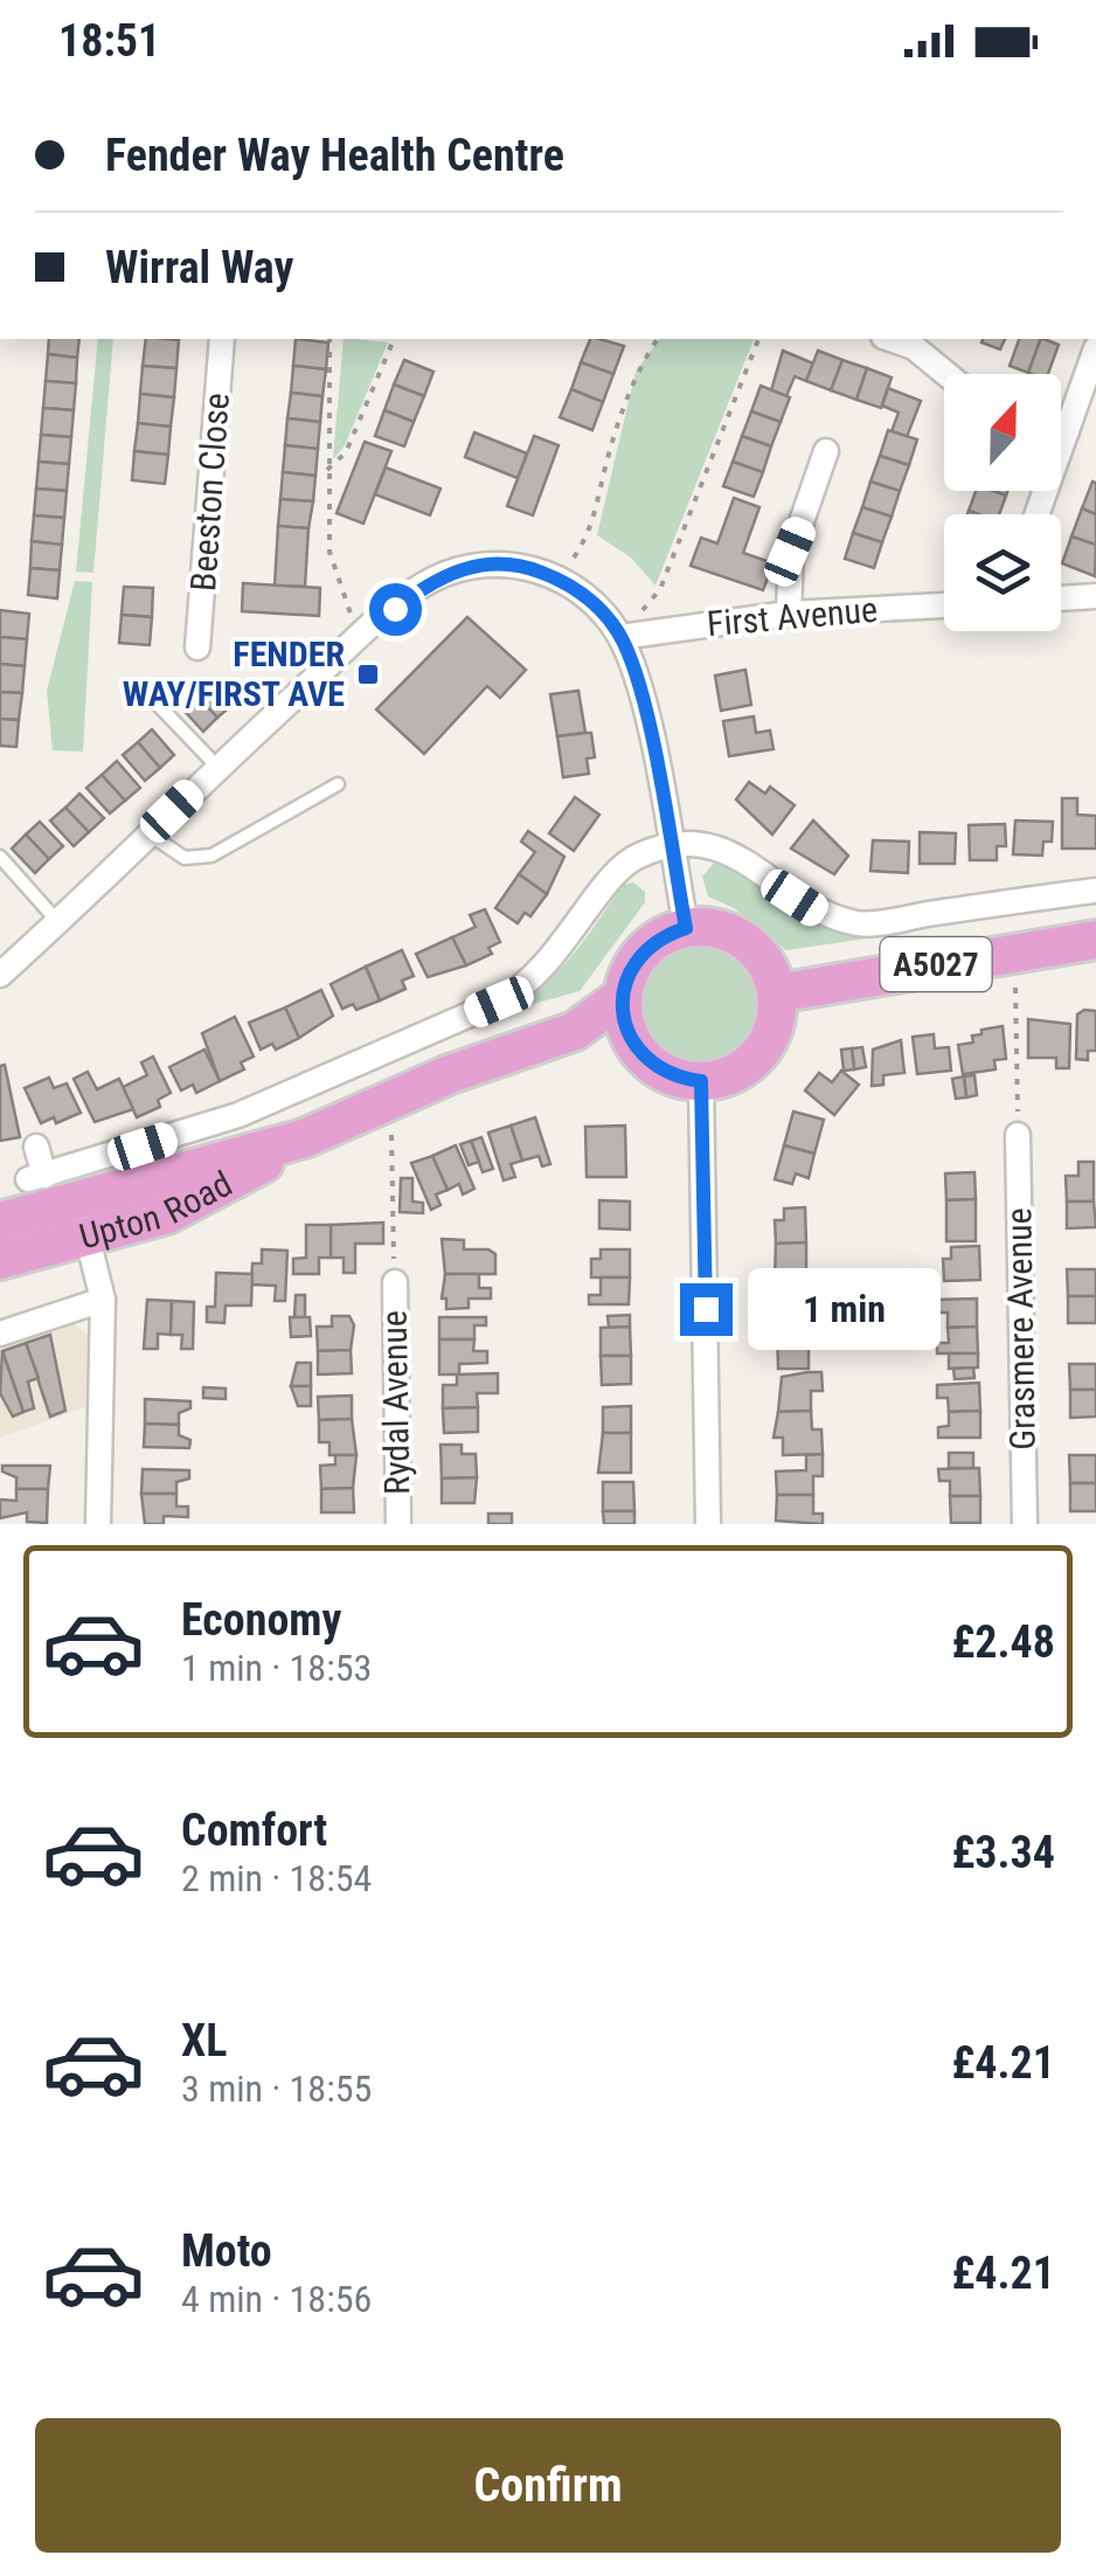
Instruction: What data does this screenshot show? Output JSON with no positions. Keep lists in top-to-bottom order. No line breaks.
{"streets":{"main road":["A5027","Upton Road"],"street":["Beeston Close","First Avenue","Grasmere Avenue","Rydal Avenue"]},"crossings":[["A5027","Upton Road"]],"places":{"transit":["FENDER WAY/FIRST AVE"]},"north":"top","page":{"status":"18:51","banner":["Fender Way Health Centre","Wirral Way"],"bubble":"1 min","list":[{"name":"Economy","note":"1 min · 18:53","value":"£2.48"},{"name":"Comfort","note":"2 min · 18:54","value":"£3.34"},{"name":"XL","note":"3 min · 18:55","value":"£4.21"},{"name":"Moto","note":"4 min · 18:56","value":"£4.21"}],"buttons":"Confirm"}}
